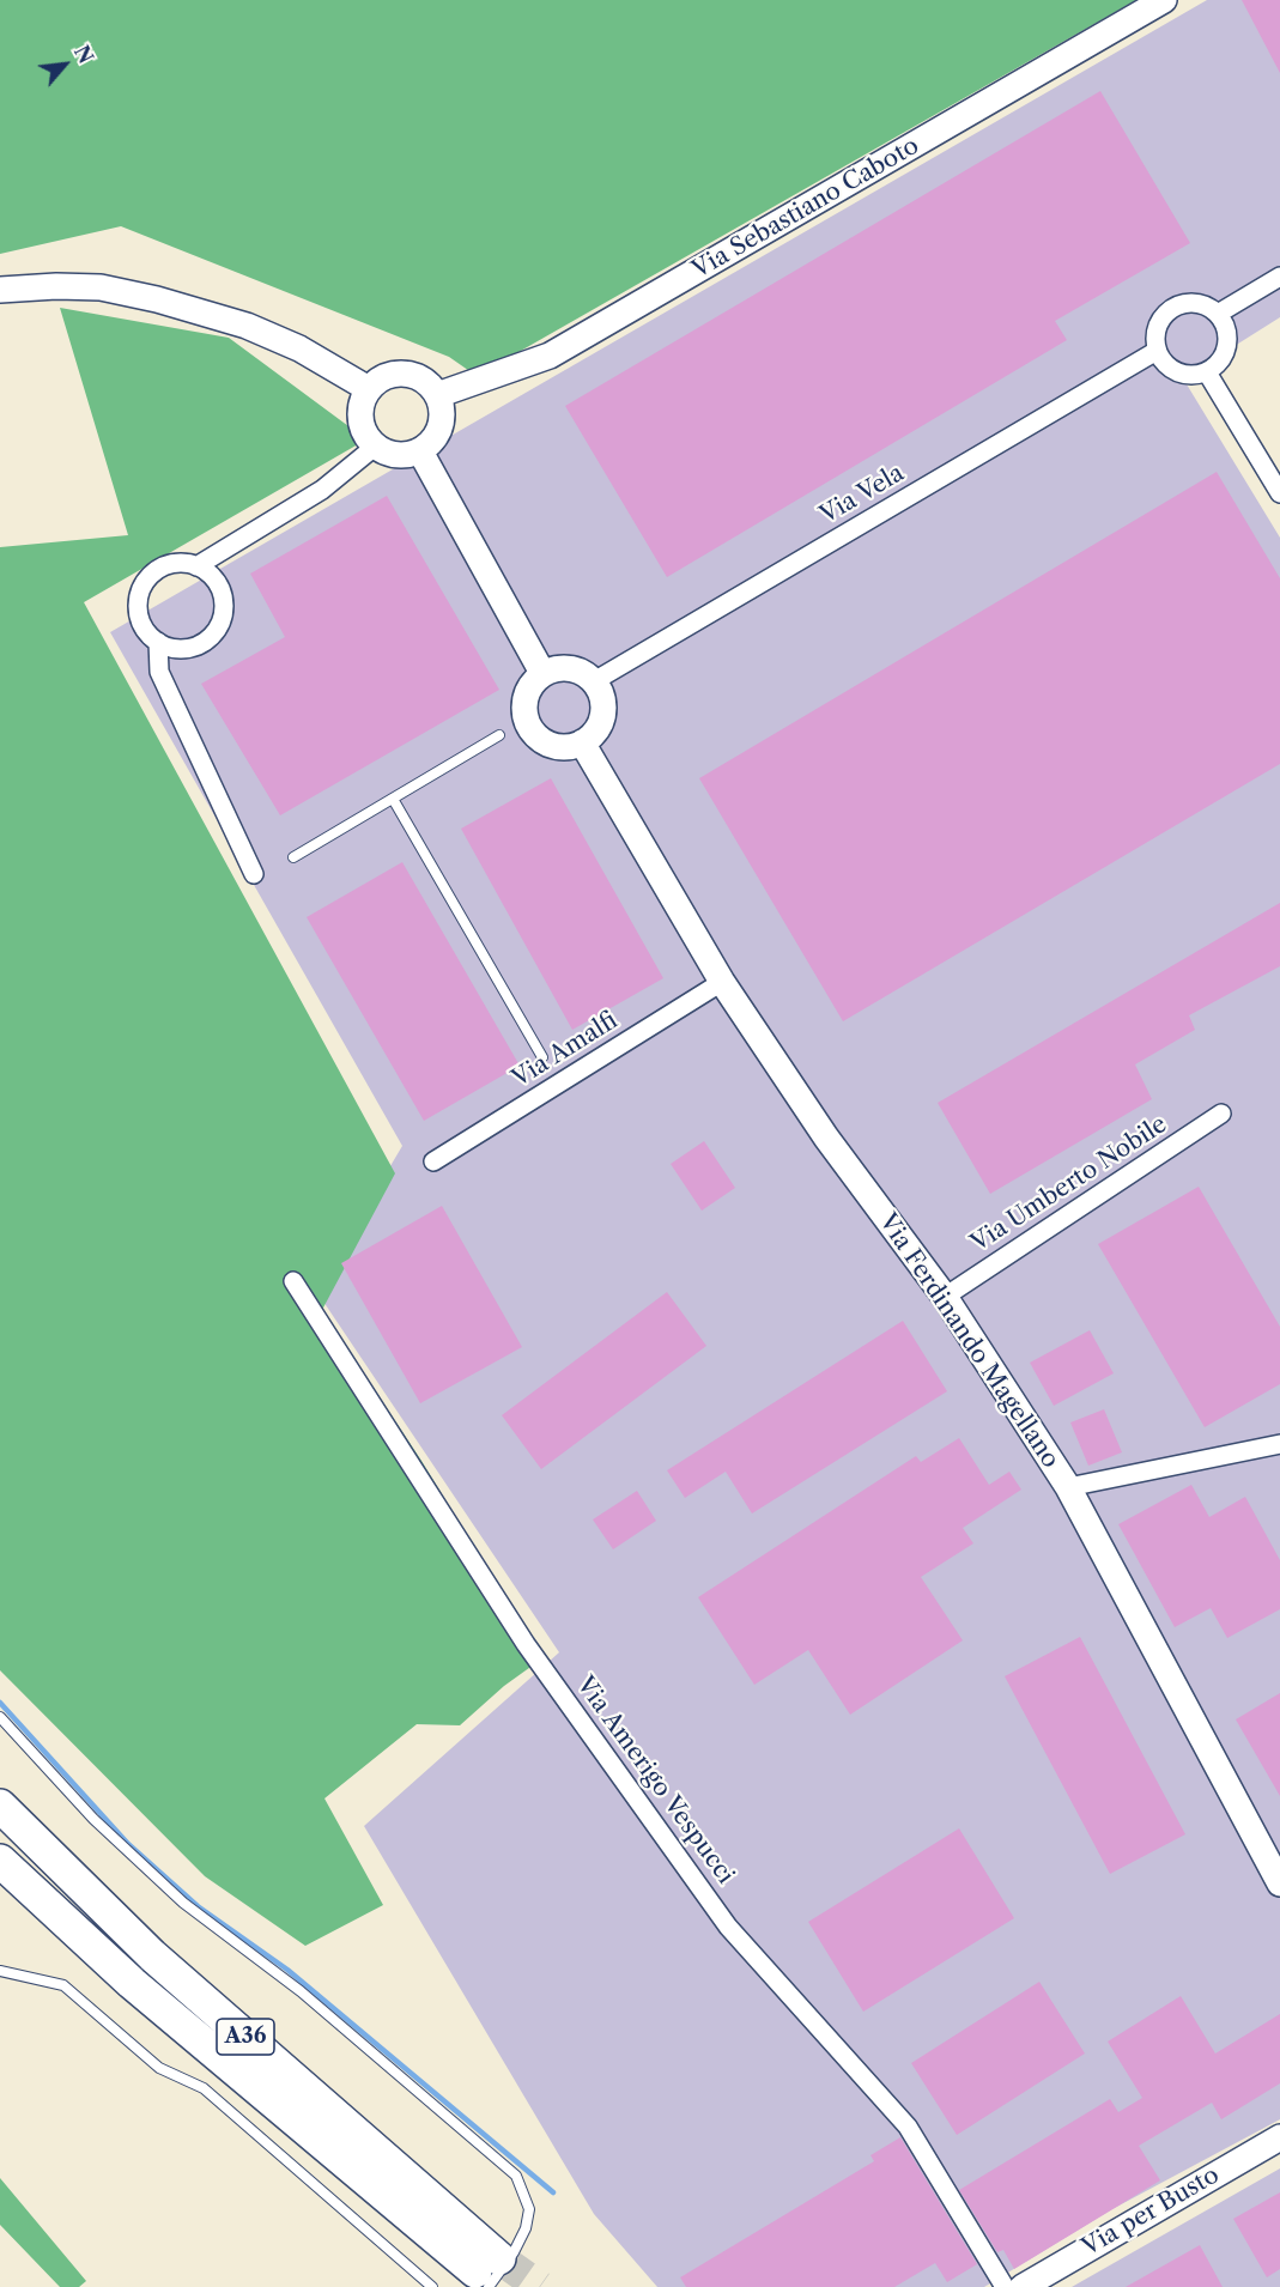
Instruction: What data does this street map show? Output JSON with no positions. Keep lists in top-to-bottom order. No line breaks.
{"streets":{"highway":["A36"],"street":["Via Sebastiano Caboto","Via Vela","Via Amalfi","Via Umberto Nobile","Via Ferdinando Magellano","Via Amerigo Vespucci","Via per Busto"]},"crossings":[["Via Vela","Via Ferdinando Magellano"],["Via Amalfi","Via Ferdinando Magellano"],["Via Umberto Nobile","Via Ferdinando Magellano"]],"north":"top right"}
